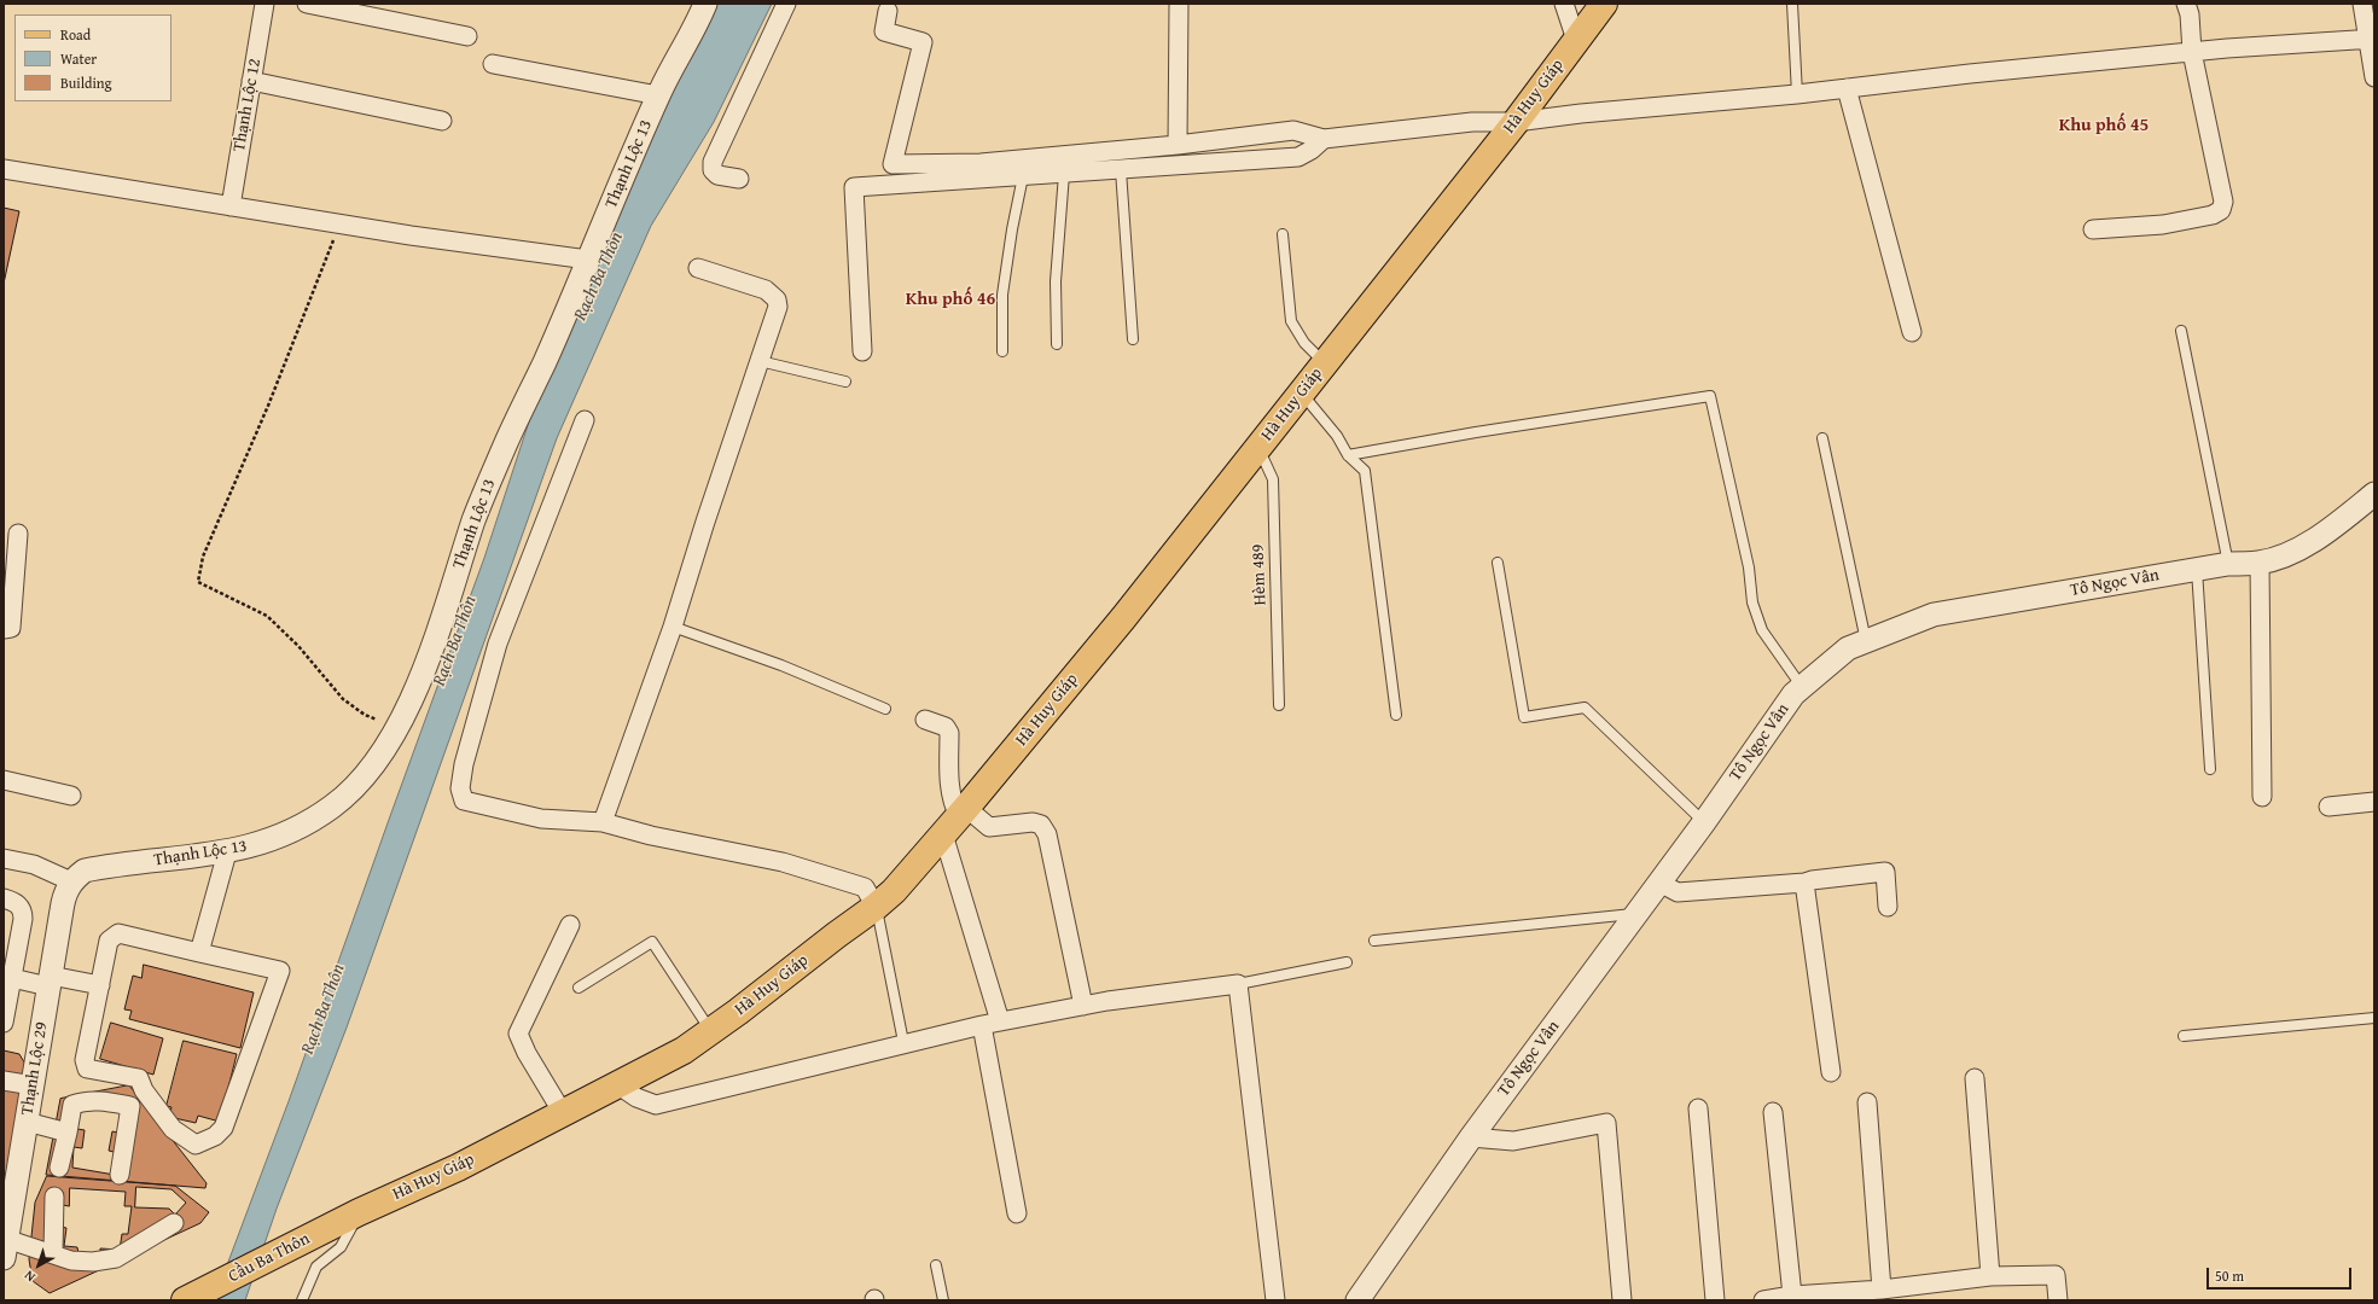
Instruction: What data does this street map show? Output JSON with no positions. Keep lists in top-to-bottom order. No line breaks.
{"streets":{"main road":["Hà Huy Giáp","Cầu Ba Thôn"],"street":["Thạnh Lộc 12","Thạnh Lộc 13","Tô Ngọc Vân","Thạnh Lộc 29"],"lane":["Hèm 489"]},"crossings":[["Hà Huy Giáp","Hèm 489"],["Hà Huy Giáp","Cầu Ba Thôn"],["Thạnh Lộc 13","Thạnh Lộc 29"]],"districts":["Khu phố 45","Khu phố 46"],"water":["Rạch Ba Thôn"],"legend":["Road","Water","Building"],"scale_bar":"50 m","north":"bottom left"}
